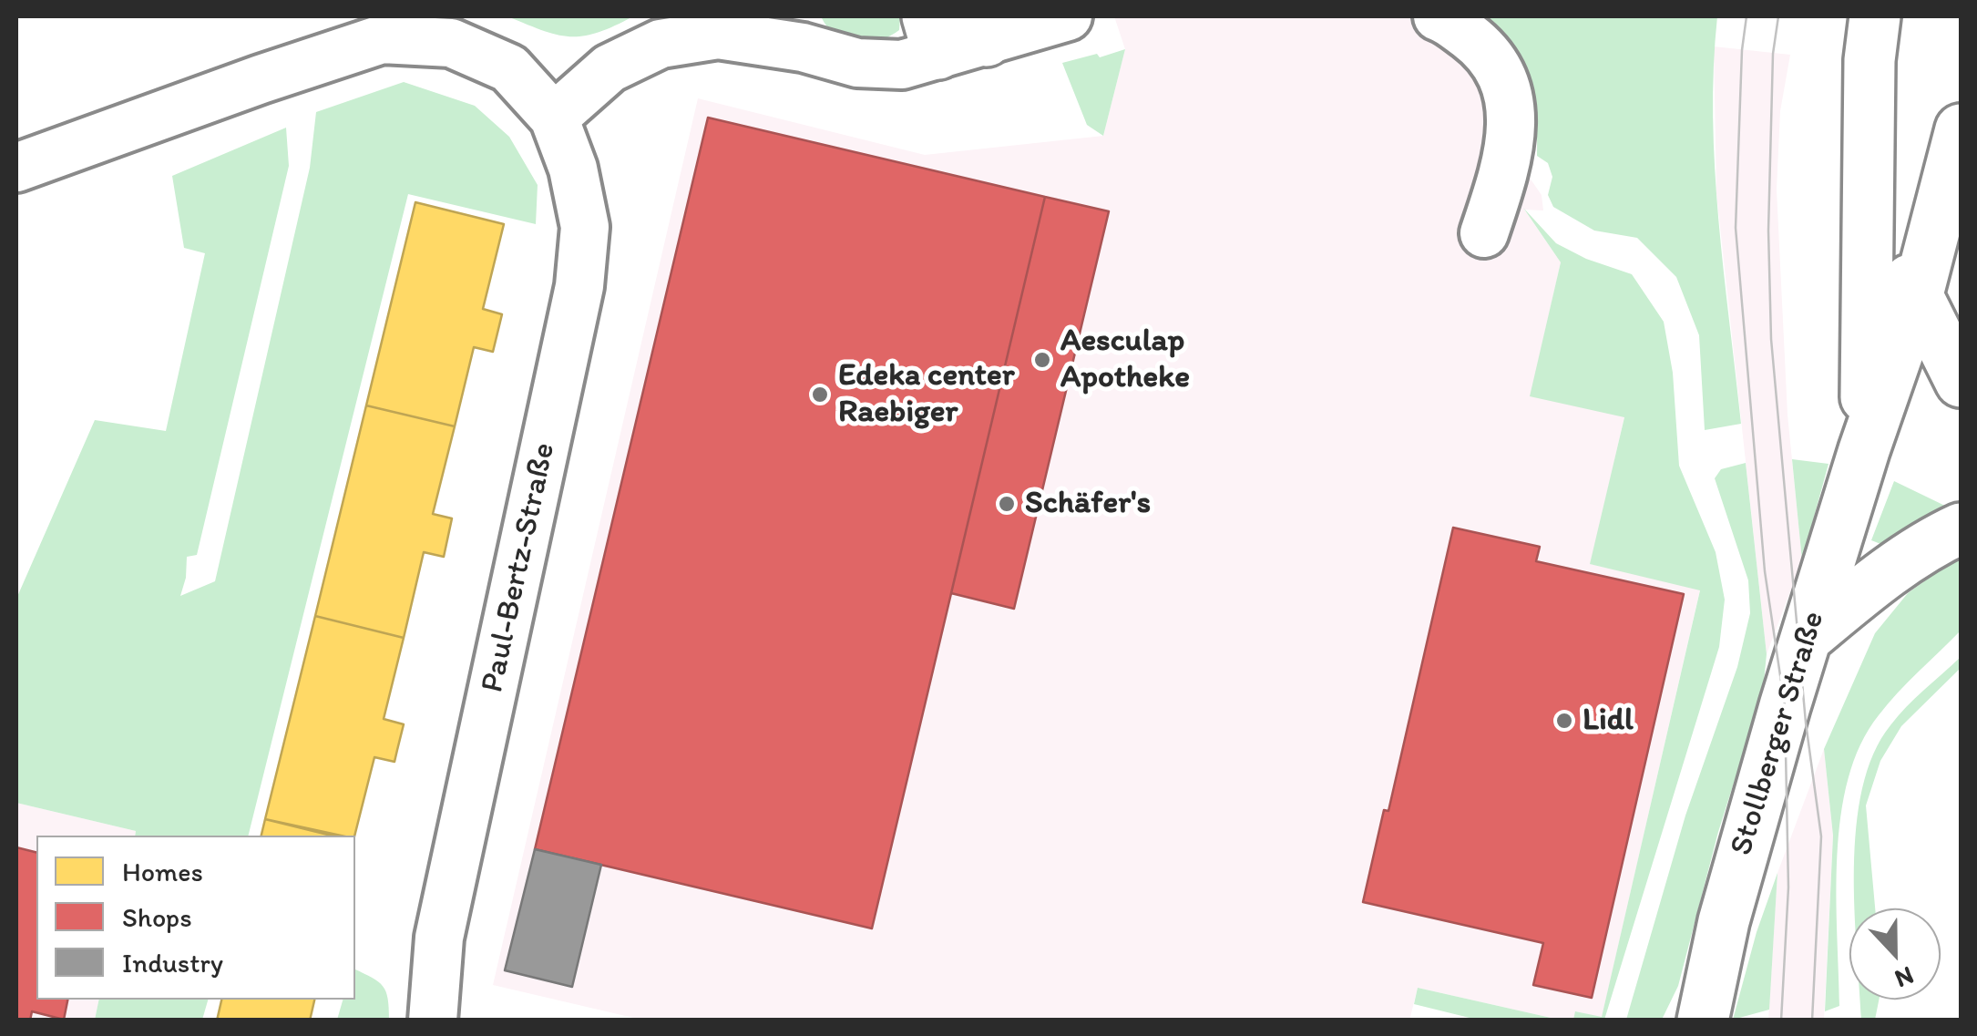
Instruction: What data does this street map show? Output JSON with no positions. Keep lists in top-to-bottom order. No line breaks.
{"streets":{"main road":["Stollberger Straße"],"street":["Paul-Bertz-Straße"]},"places":["Aesculap Apotheke","Edeka center Raebiger","Schäfer's","Lidl"],"legend":["Homes","Shops","Industry"],"north":"bottom"}
